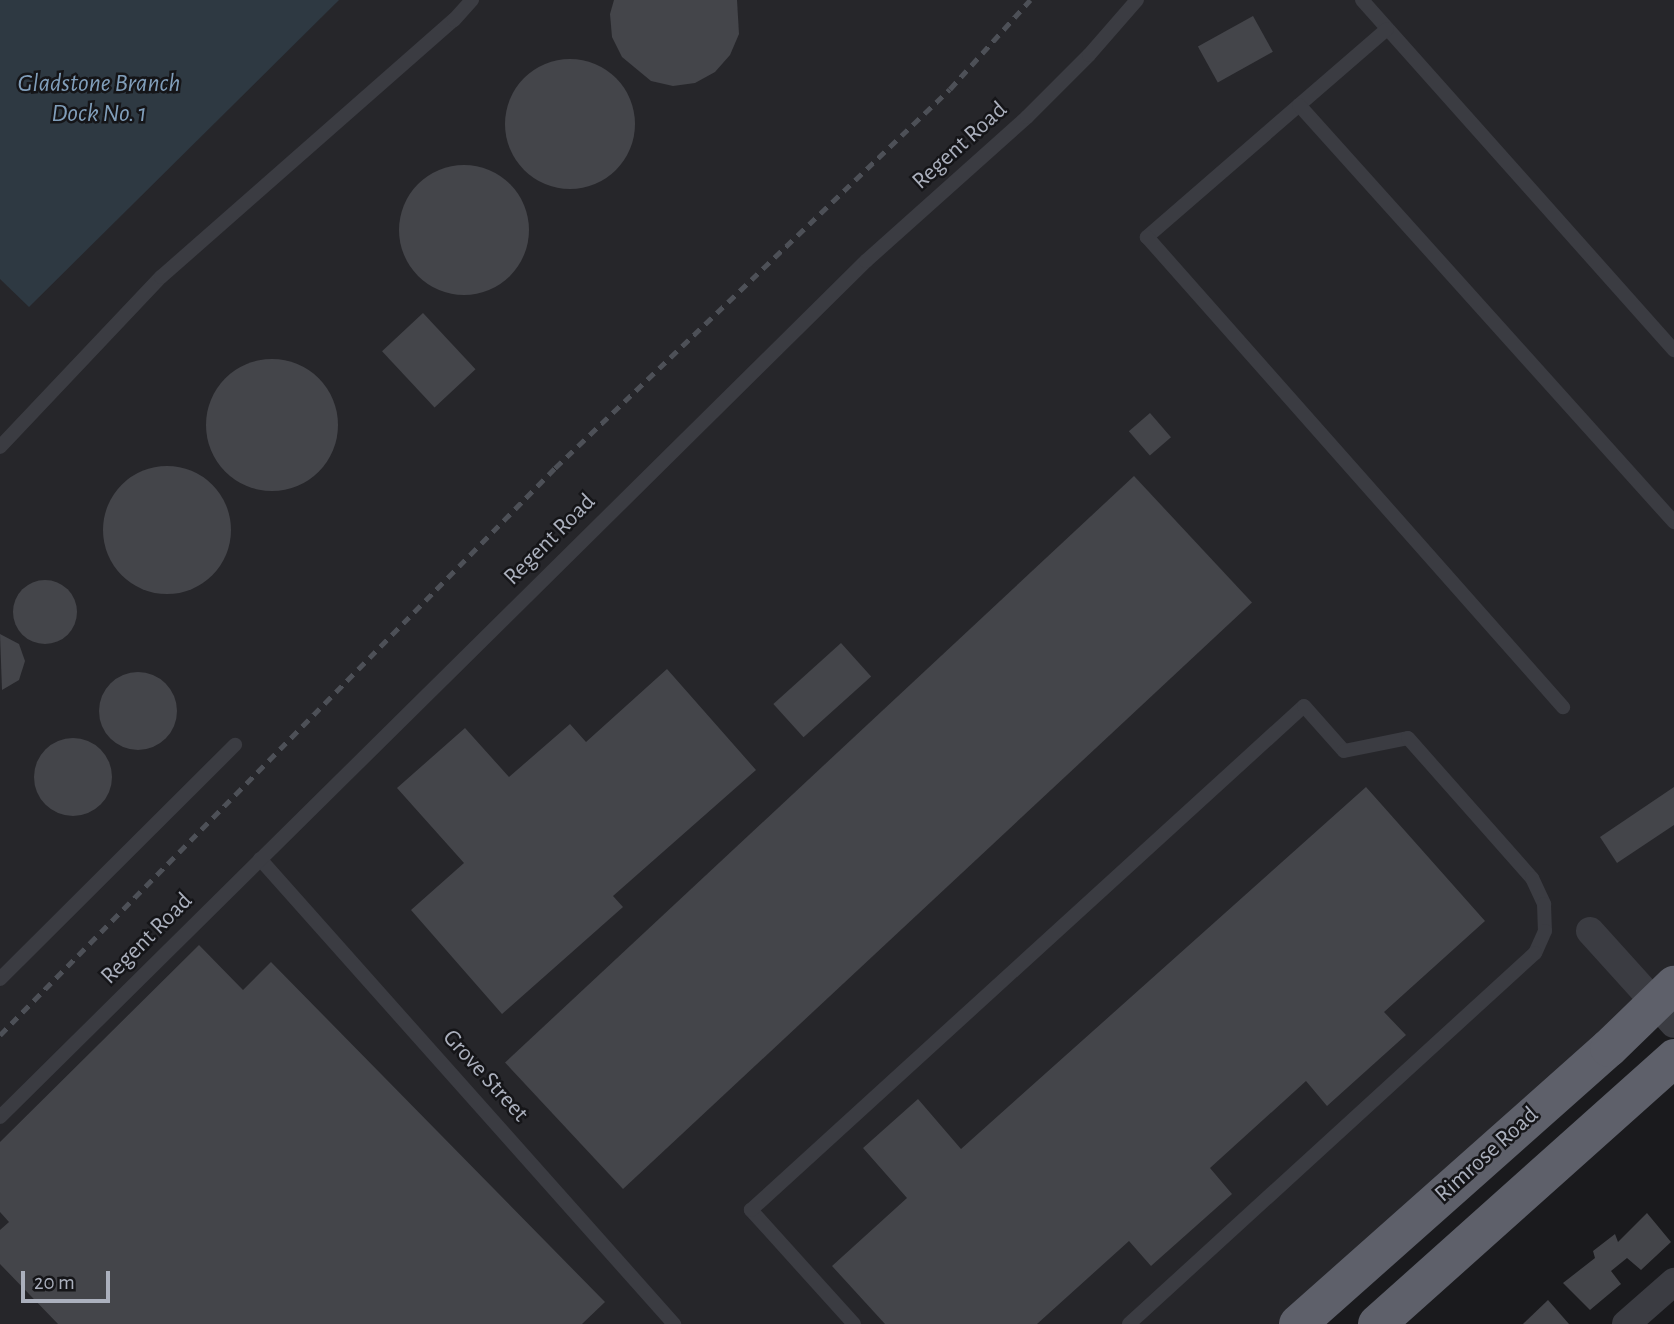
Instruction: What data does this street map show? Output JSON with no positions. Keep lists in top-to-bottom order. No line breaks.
{"streets":{"highway":["Rimrose Road"],"lane":["Regent Road","Grove Street"]},"crossings":[["Regent Road","Grove Street"]],"water":["Gladstone Branch Dock No. 1"],"scale_bar":"20 m"}
